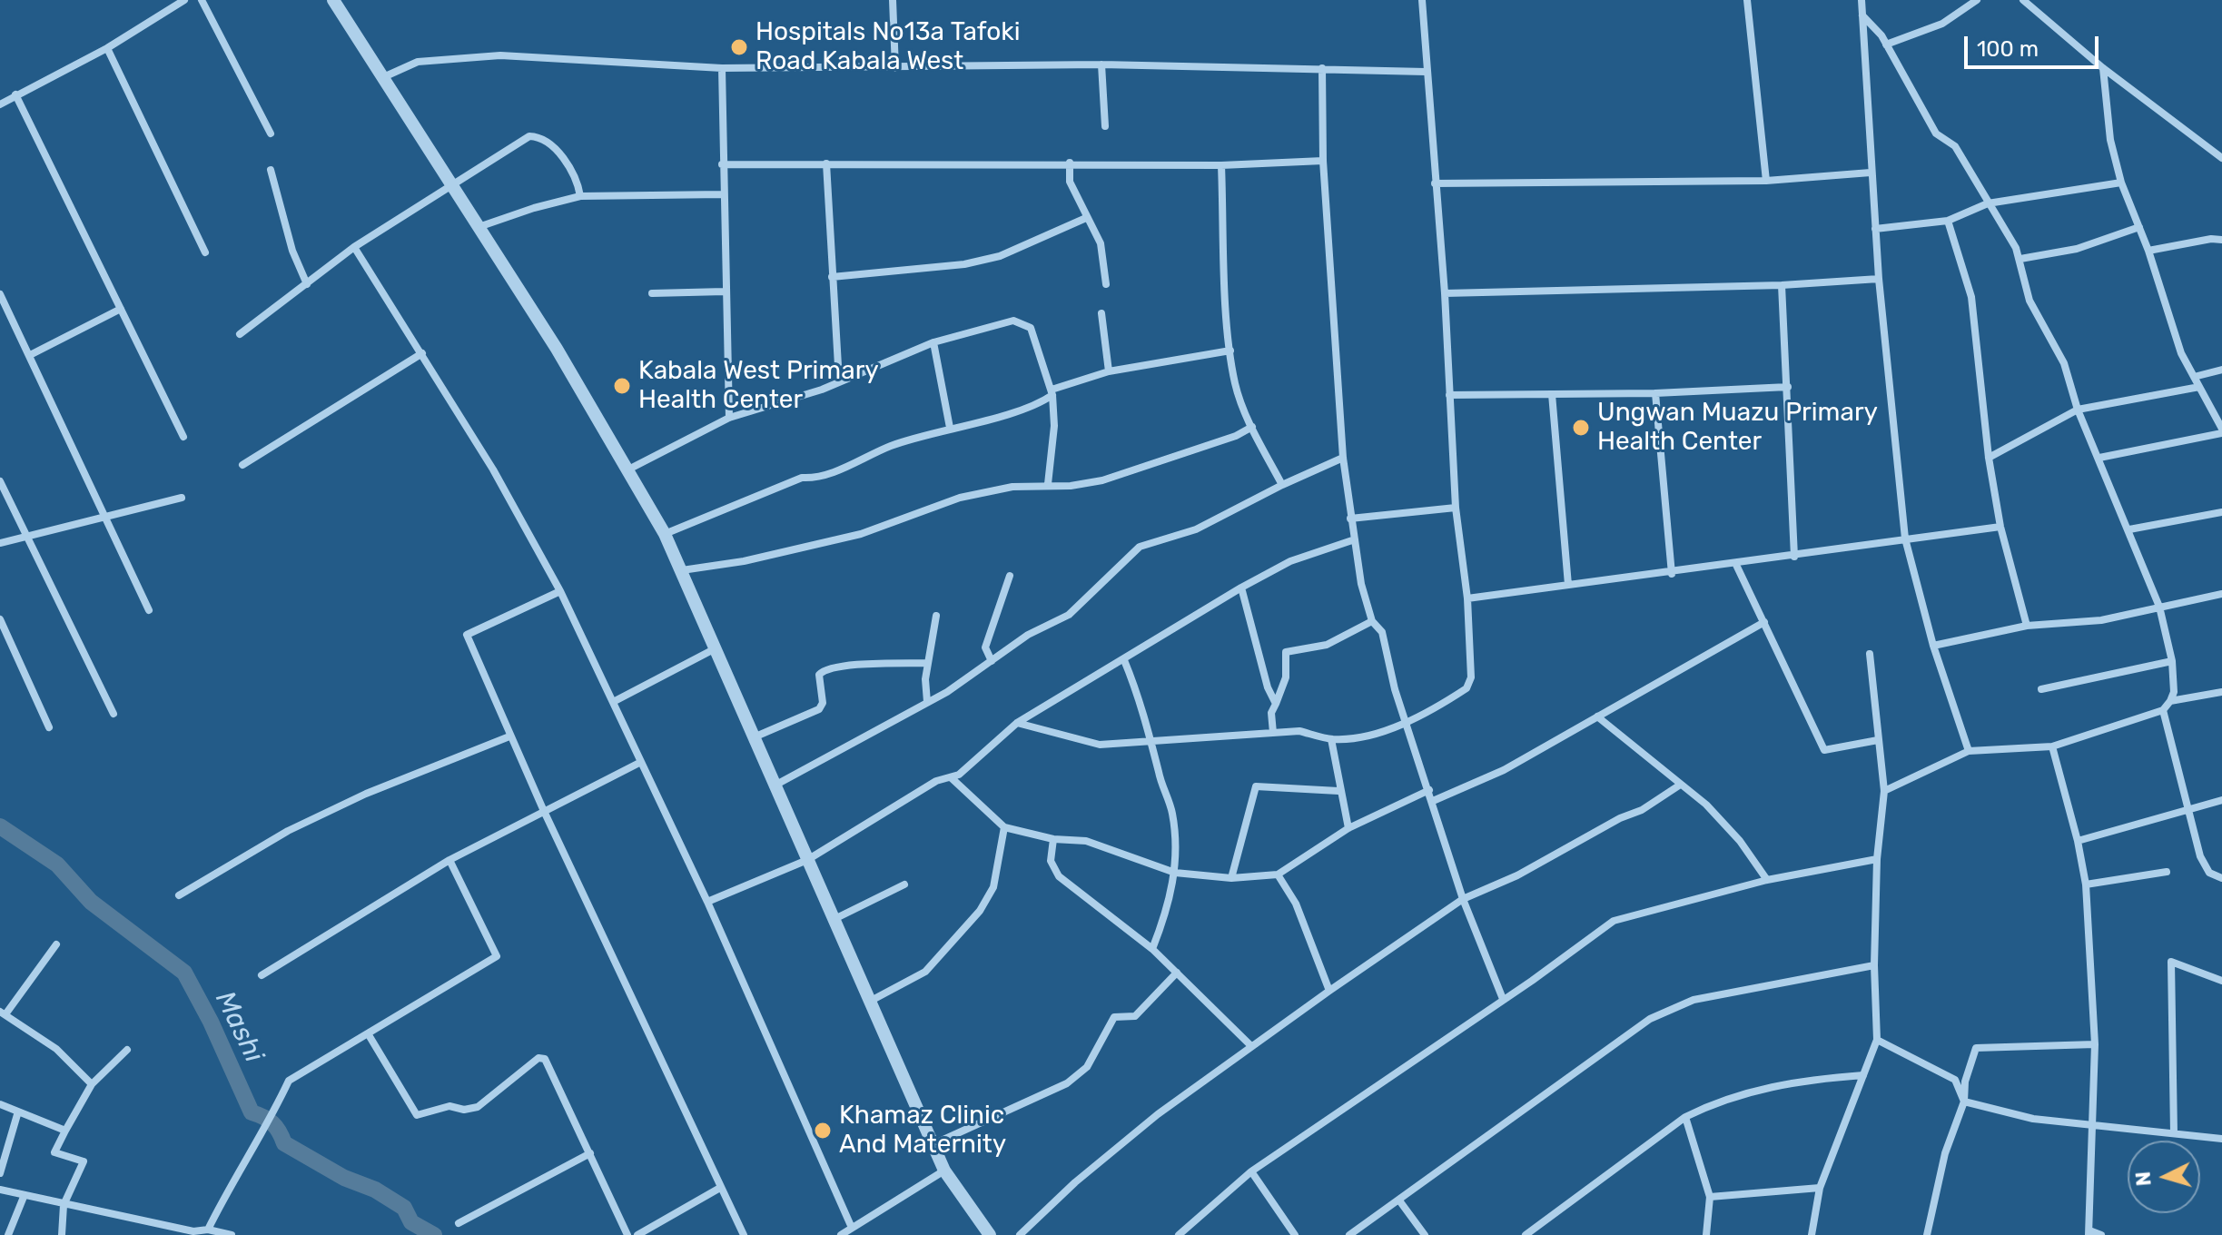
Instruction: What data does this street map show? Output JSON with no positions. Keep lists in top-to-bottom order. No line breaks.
{"water":["Mashi"],"places":["Hospitals No13a Tafoki Road Kabala West","Kabala West Primary Health Center","Ungwan Muazu Primary Health Center","Khamaz Clinic And Maternity"],"scale_bar":"100 m","north":"left"}
